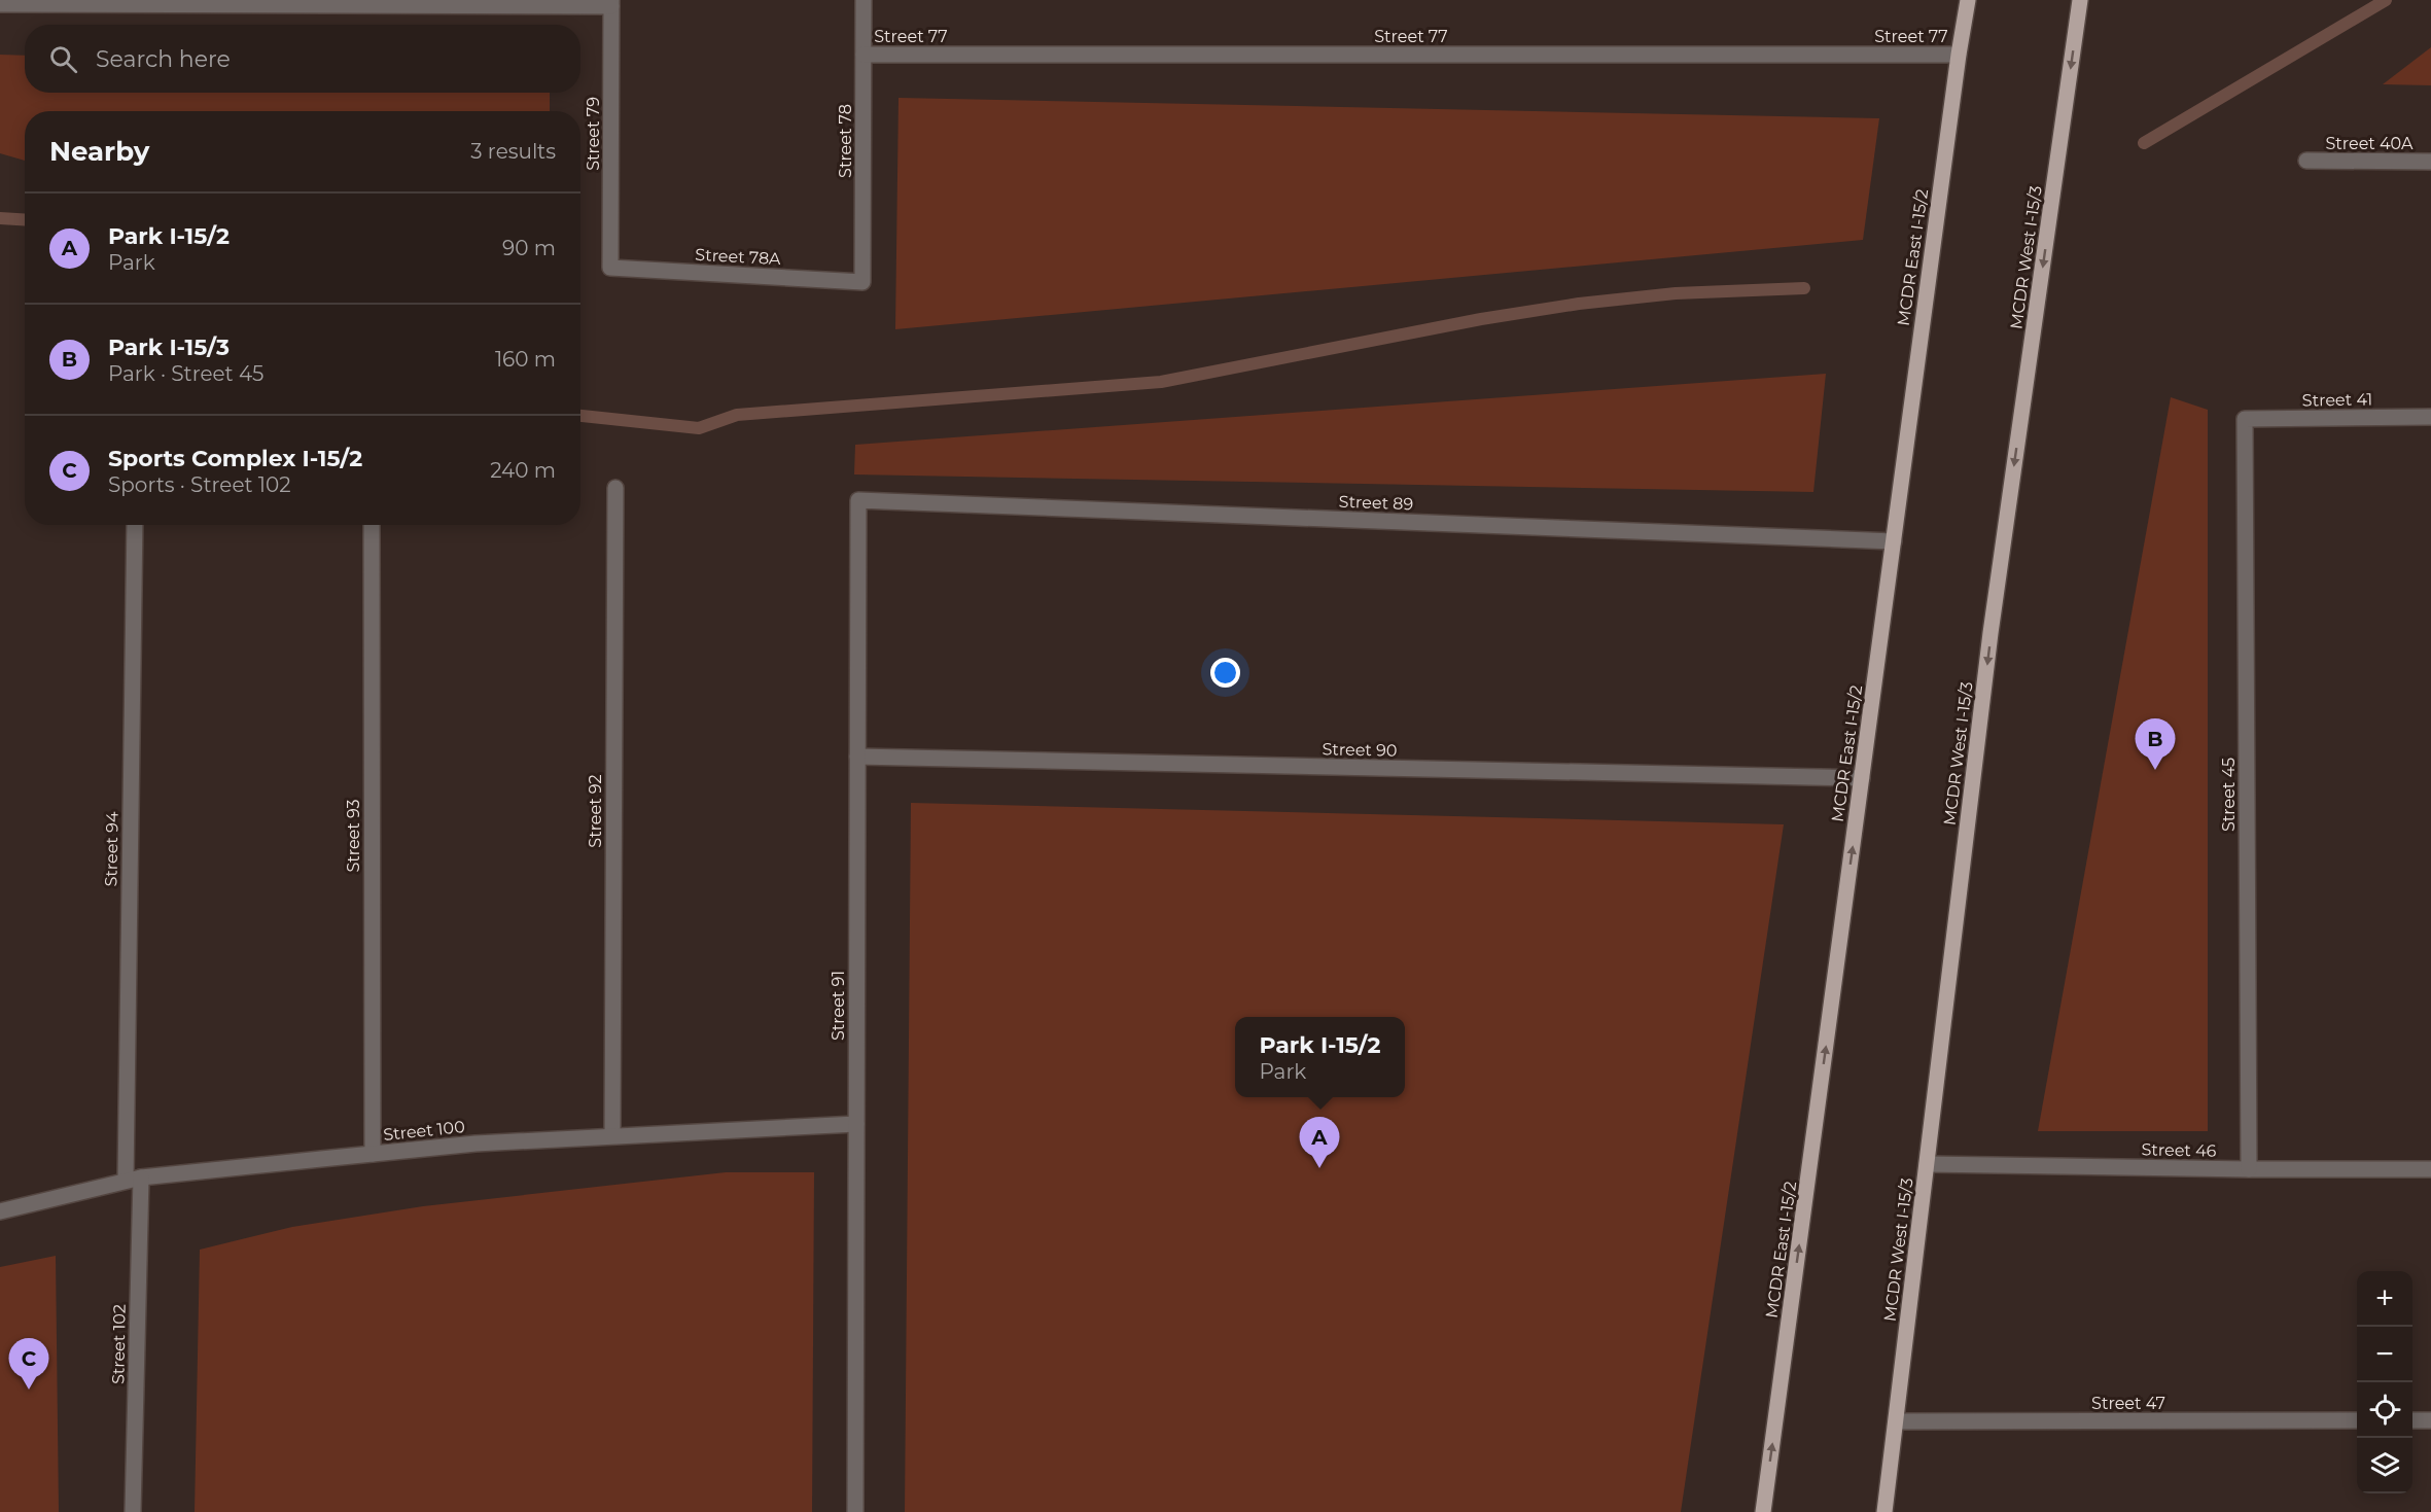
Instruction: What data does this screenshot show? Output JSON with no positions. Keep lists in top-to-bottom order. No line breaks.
{"streets":{"main road":["MCDR East I-15/2","MCDR West I-15/3"],"street":["Street 77","Street 79","Street 78","Street 40A","Street 78A","Street 41","Street 89","Street 90","Street 45","Street 92","Street 93","Street 94","Street 91","Street 100","Street 46","Street 102","Street 47"]},"crossings":[["Street 77","Street 78"],["Street 77","MCDR East I-15/2"],["Street 79","Street 78A"],["Street 78","Street 78A"],["MCDR East I-15/2","Street 89"],["MCDR East I-15/2","Street 90"],["MCDR West I-15/3","Street 46"],["MCDR West I-15/3","Street 47"],["Street 41","Street 45"],["Street 89","Street 91"],["Street 90","Street 91"],["Street 45","Street 46"],["Street 92","Street 100"],["Street 93","Street 100"],["Street 94","Street 100"],["Street 94","Street 102"],["Street 91","Street 100"],["Street 100","Street 102"]],"one_way":["MCDR East I-15/2","MCDR West I-15/3"],"page":{"search":"Search here","heading":["Nearby","3 results"],"list":[{"mark":"A","name":"Park I-15/2","note":"Park","value":"90 m"},{"mark":"B","name":"Park I-15/3","note":"Park · Street 45","value":"160 m"},{"mark":"C","name":"Sports Complex I-15/2","note":"Sports · Street 102","value":"240 m"}],"pins":["B","A","C"],"popup":["Park I-15/2","Park"],"map_buttons":["+","−"]}}
